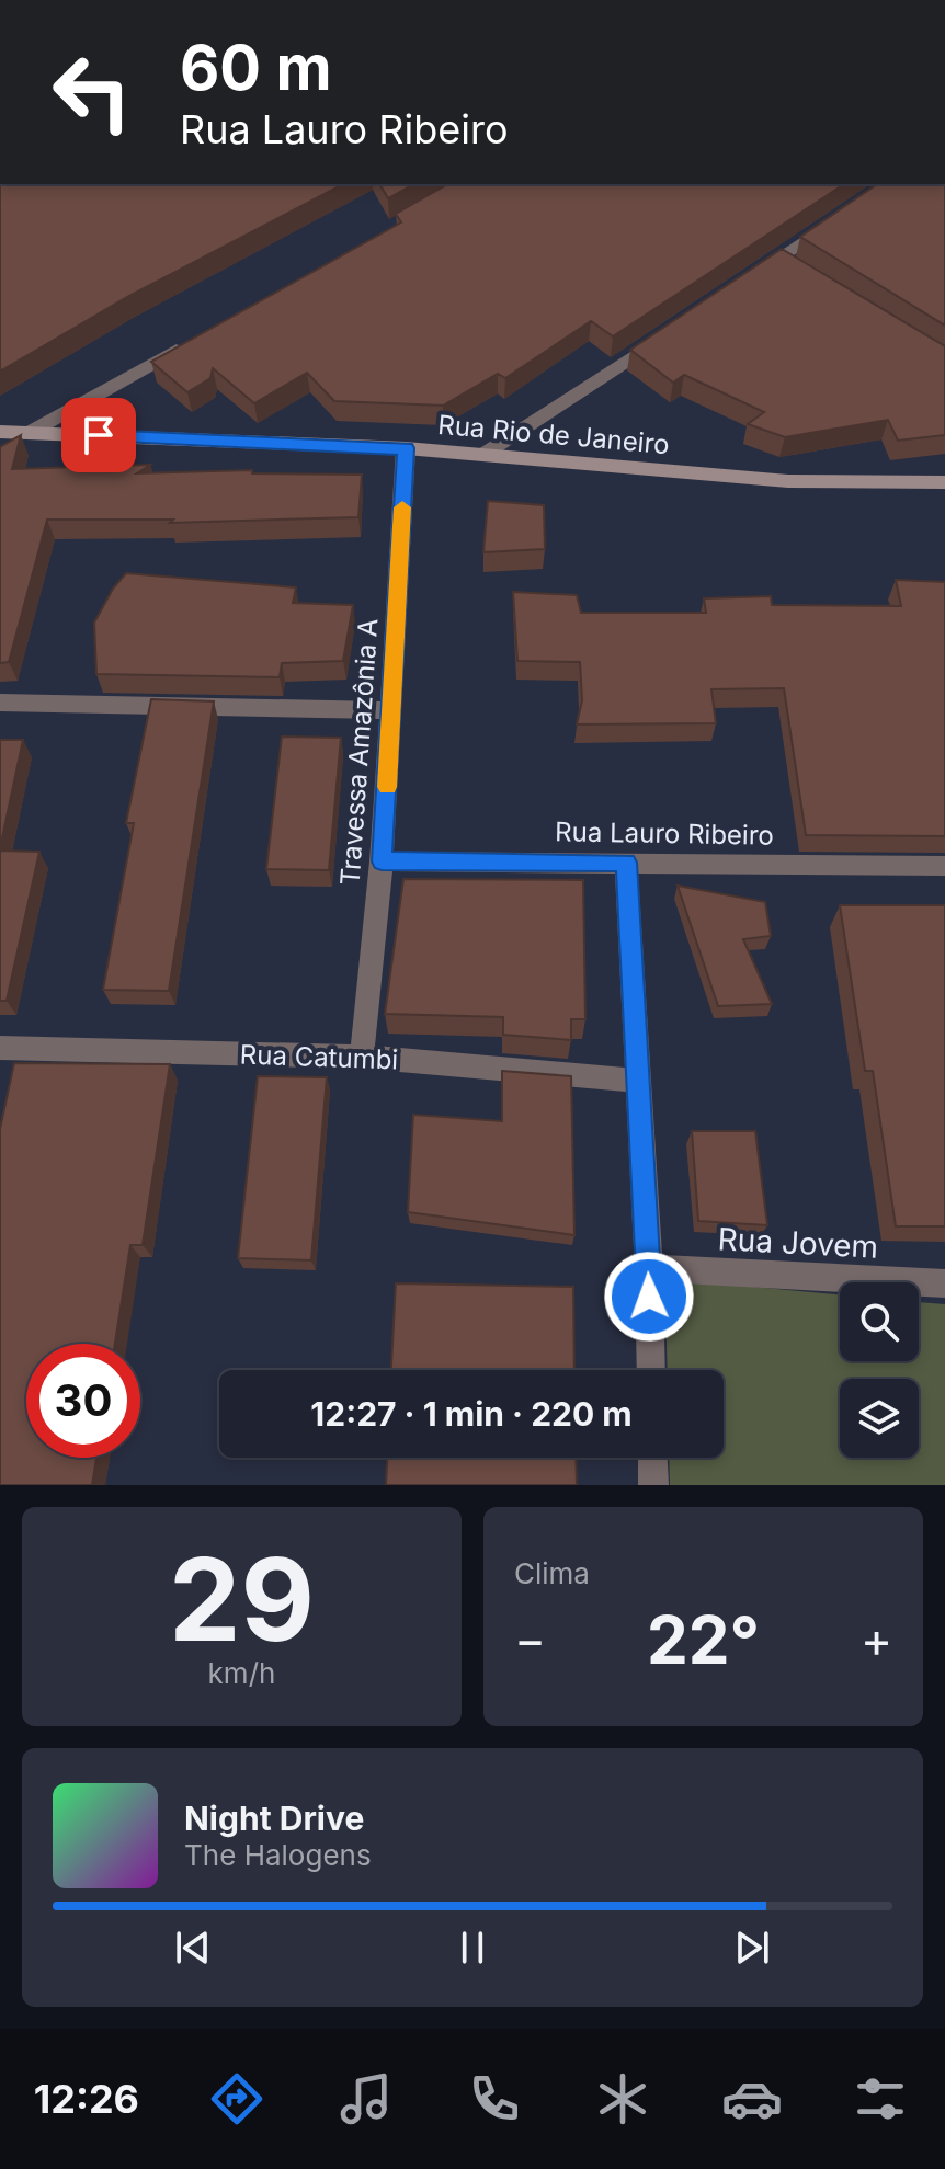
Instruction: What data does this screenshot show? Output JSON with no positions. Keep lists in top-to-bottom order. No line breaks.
{"streets":{"main road":["Rua Rio de Janeiro"],"street":["Travessa Amazônia A","Rua Lauro Ribeiro","Rua Catumbi","Rua Jovem"]},"crossings":[["Rua Rio de Janeiro","Travessa Amazônia A"],["Travessa Amazônia A","Rua Lauro Ribeiro"],["Travessa Amazônia A","Rua Catumbi"]],"page":{"turn":["60 m","Rua Lauro Ribeiro"],"limit":"30","trip":"12:27 · 1 min · 220 m","tile":[["29","km/h"],"Clima"],"heat":["−","22°","+"],"song":["Night Drive","The Halogens"],"tabs":"12:26"}}
